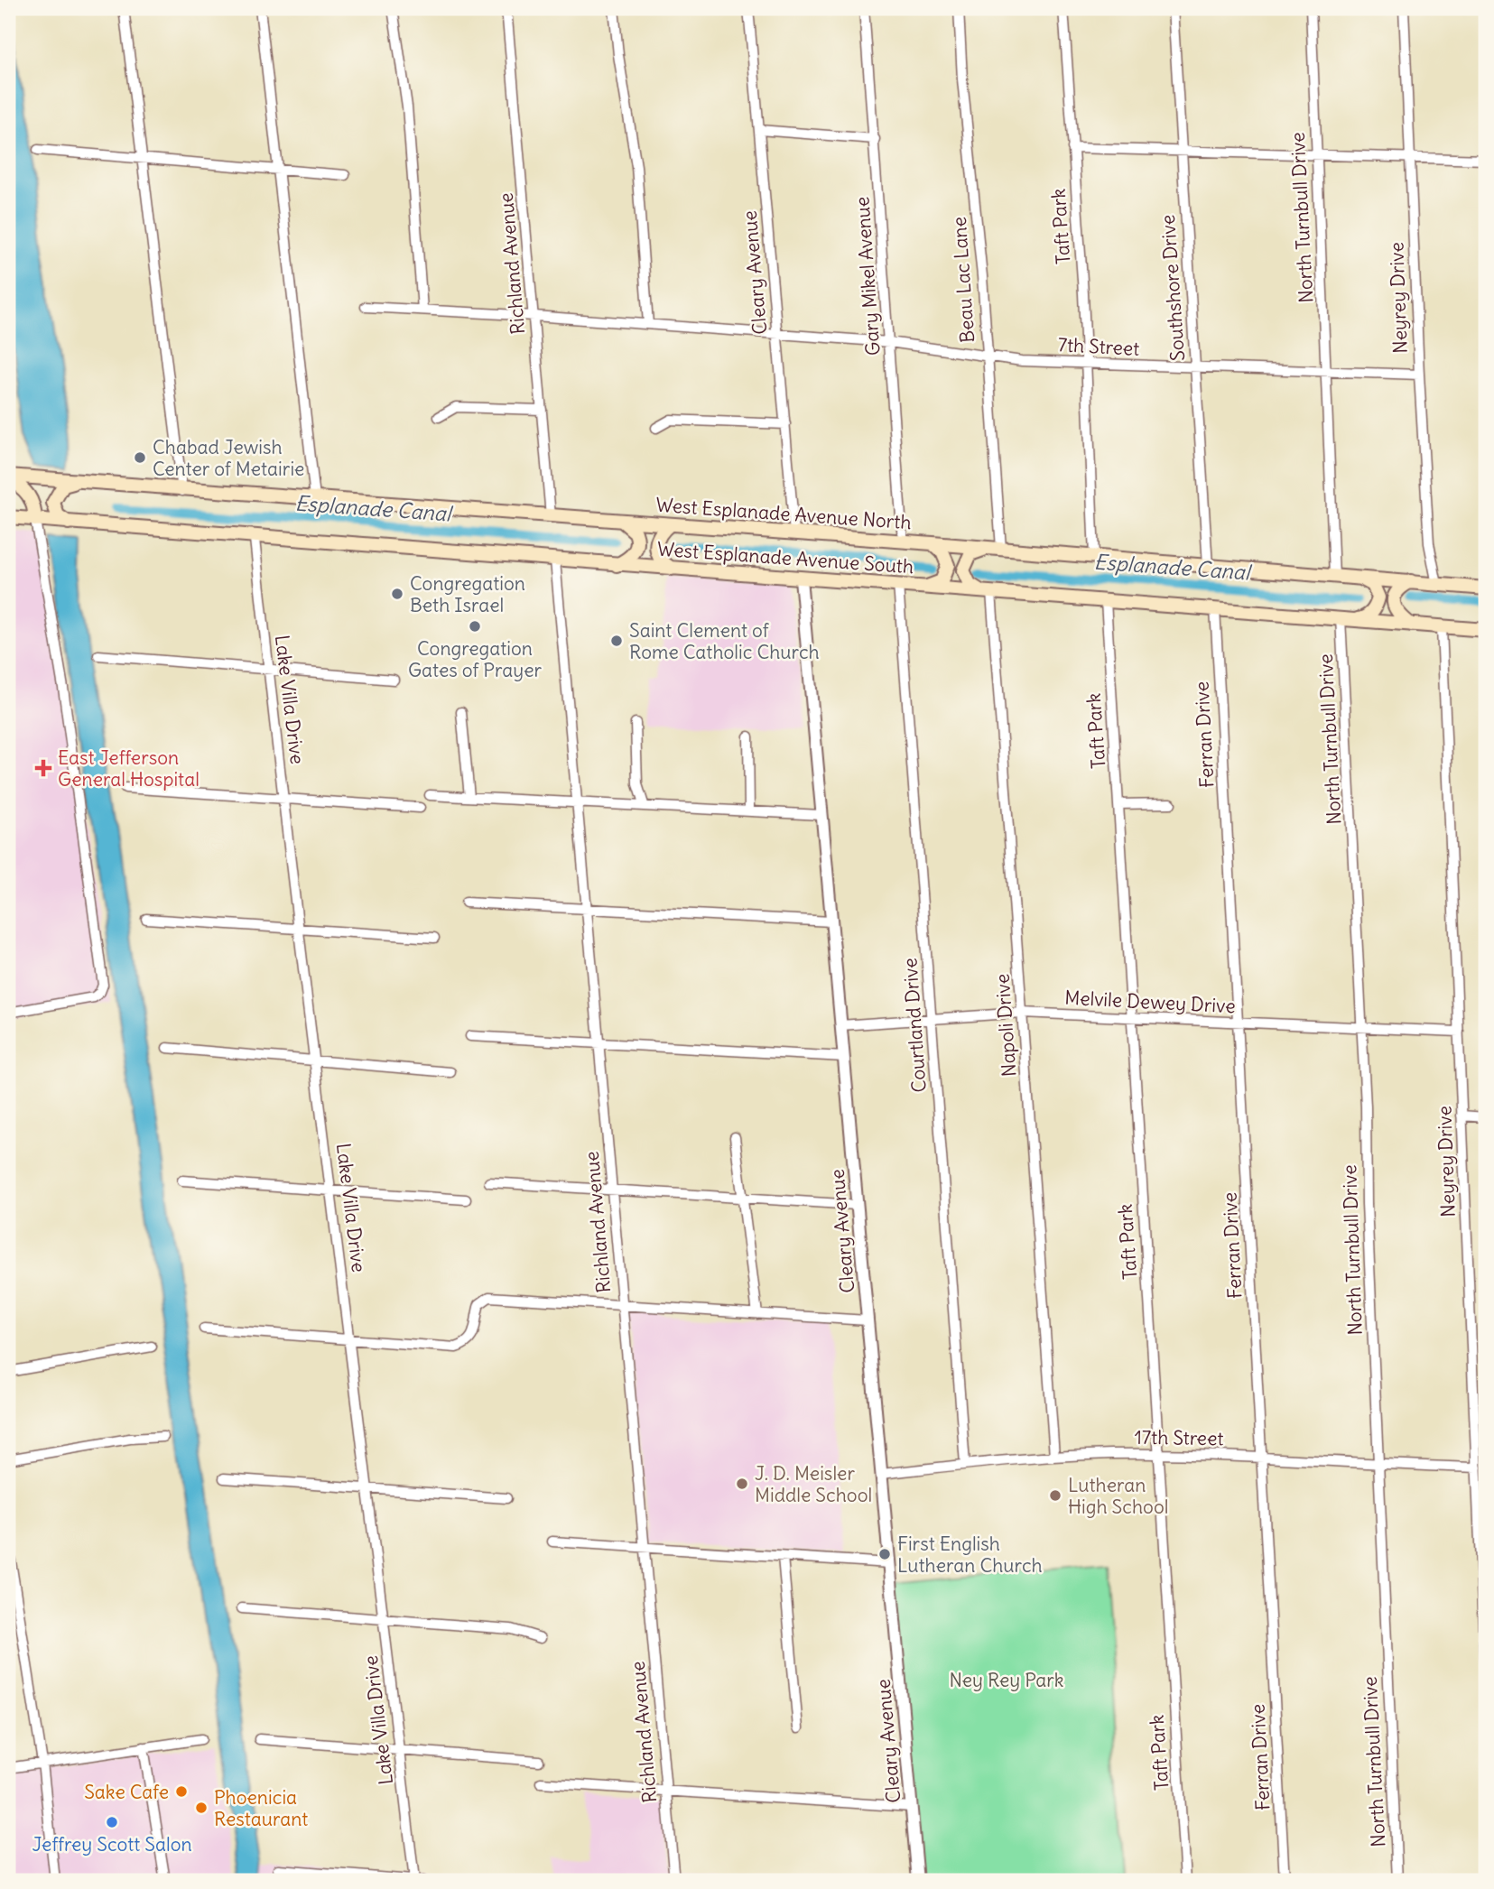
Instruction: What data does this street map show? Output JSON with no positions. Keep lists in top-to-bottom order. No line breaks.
{"streets":{"main road":["West Esplanade Avenue North","West Esplanade Avenue South"],"street":["North Turnbull Drive","Taft Park","Richland Avenue","Cleary Avenue","Gary Mikel Avenue","Beau Lac Lane","Southshore Drive","Neyrey Drive","7th Street","Lake Villa Drive","Ferran Drive","Melvile Dewey Drive","Courtland Drive","Napoli Drive","17th Street"]},"crossings":[["North Turnbull Drive","7th Street"],["North Turnbull Drive","West Esplanade Avenue North"],["North Turnbull Drive","West Esplanade Avenue South"],["North Turnbull Drive","Melvile Dewey Drive"],["North Turnbull Drive","17th Street"],["Taft Park","7th Street"],["Taft Park","West Esplanade Avenue North"],["Taft Park","West Esplanade Avenue South"],["Taft Park","Melvile Dewey Drive"],["Taft Park","17th Street"],["Richland Avenue","7th Street"],["Richland Avenue","West Esplanade Avenue North"],["Richland Avenue","West Esplanade Avenue South"],["Cleary Avenue","7th Street"],["Cleary Avenue","West Esplanade Avenue North"],["Cleary Avenue","West Esplanade Avenue South"],["Cleary Avenue","Melvile Dewey Drive"],["Cleary Avenue","17th Street"],["Gary Mikel Avenue","7th Street"],["Gary Mikel Avenue","West Esplanade Avenue North"],["Beau Lac Lane","7th Street"],["Beau Lac Lane","West Esplanade Avenue North"],["Southshore Drive","7th Street"],["Southshore Drive","West Esplanade Avenue North"],["Neyrey Drive","7th Street"],["Neyrey Drive","West Esplanade Avenue North"],["Neyrey Drive","West Esplanade Avenue South"],["Neyrey Drive","Melvile Dewey Drive"],["Neyrey Drive","17th Street"],["West Esplanade Avenue South","Lake Villa Drive"],["West Esplanade Avenue South","Ferran Drive"],["West Esplanade Avenue South","Courtland Drive"],["West Esplanade Avenue South","Napoli Drive"],["Ferran Drive","Melvile Dewey Drive"],["Ferran Drive","17th Street"],["Melvile Dewey Drive","Courtland Drive"],["Melvile Dewey Drive","Napoli Drive"],["Courtland Drive","17th Street"],["Napoli Drive","17th Street"]],"water":["Esplanade Canal"],"parks":["Ney Rey Park"],"places":{"other":["Chabad Jewish Center of Metairie","Congregation Beth Israel","Congregation Gates of Prayer","Saint Clement of Rome Catholic Church","J. D. Meisler Middle School","Lutheran High School","First English Lutheran Church","Sake Cafe","Phoenicia Restaurant","Jeffrey Scott Salon"],"health":["East Jefferson General Hospital"]}}
